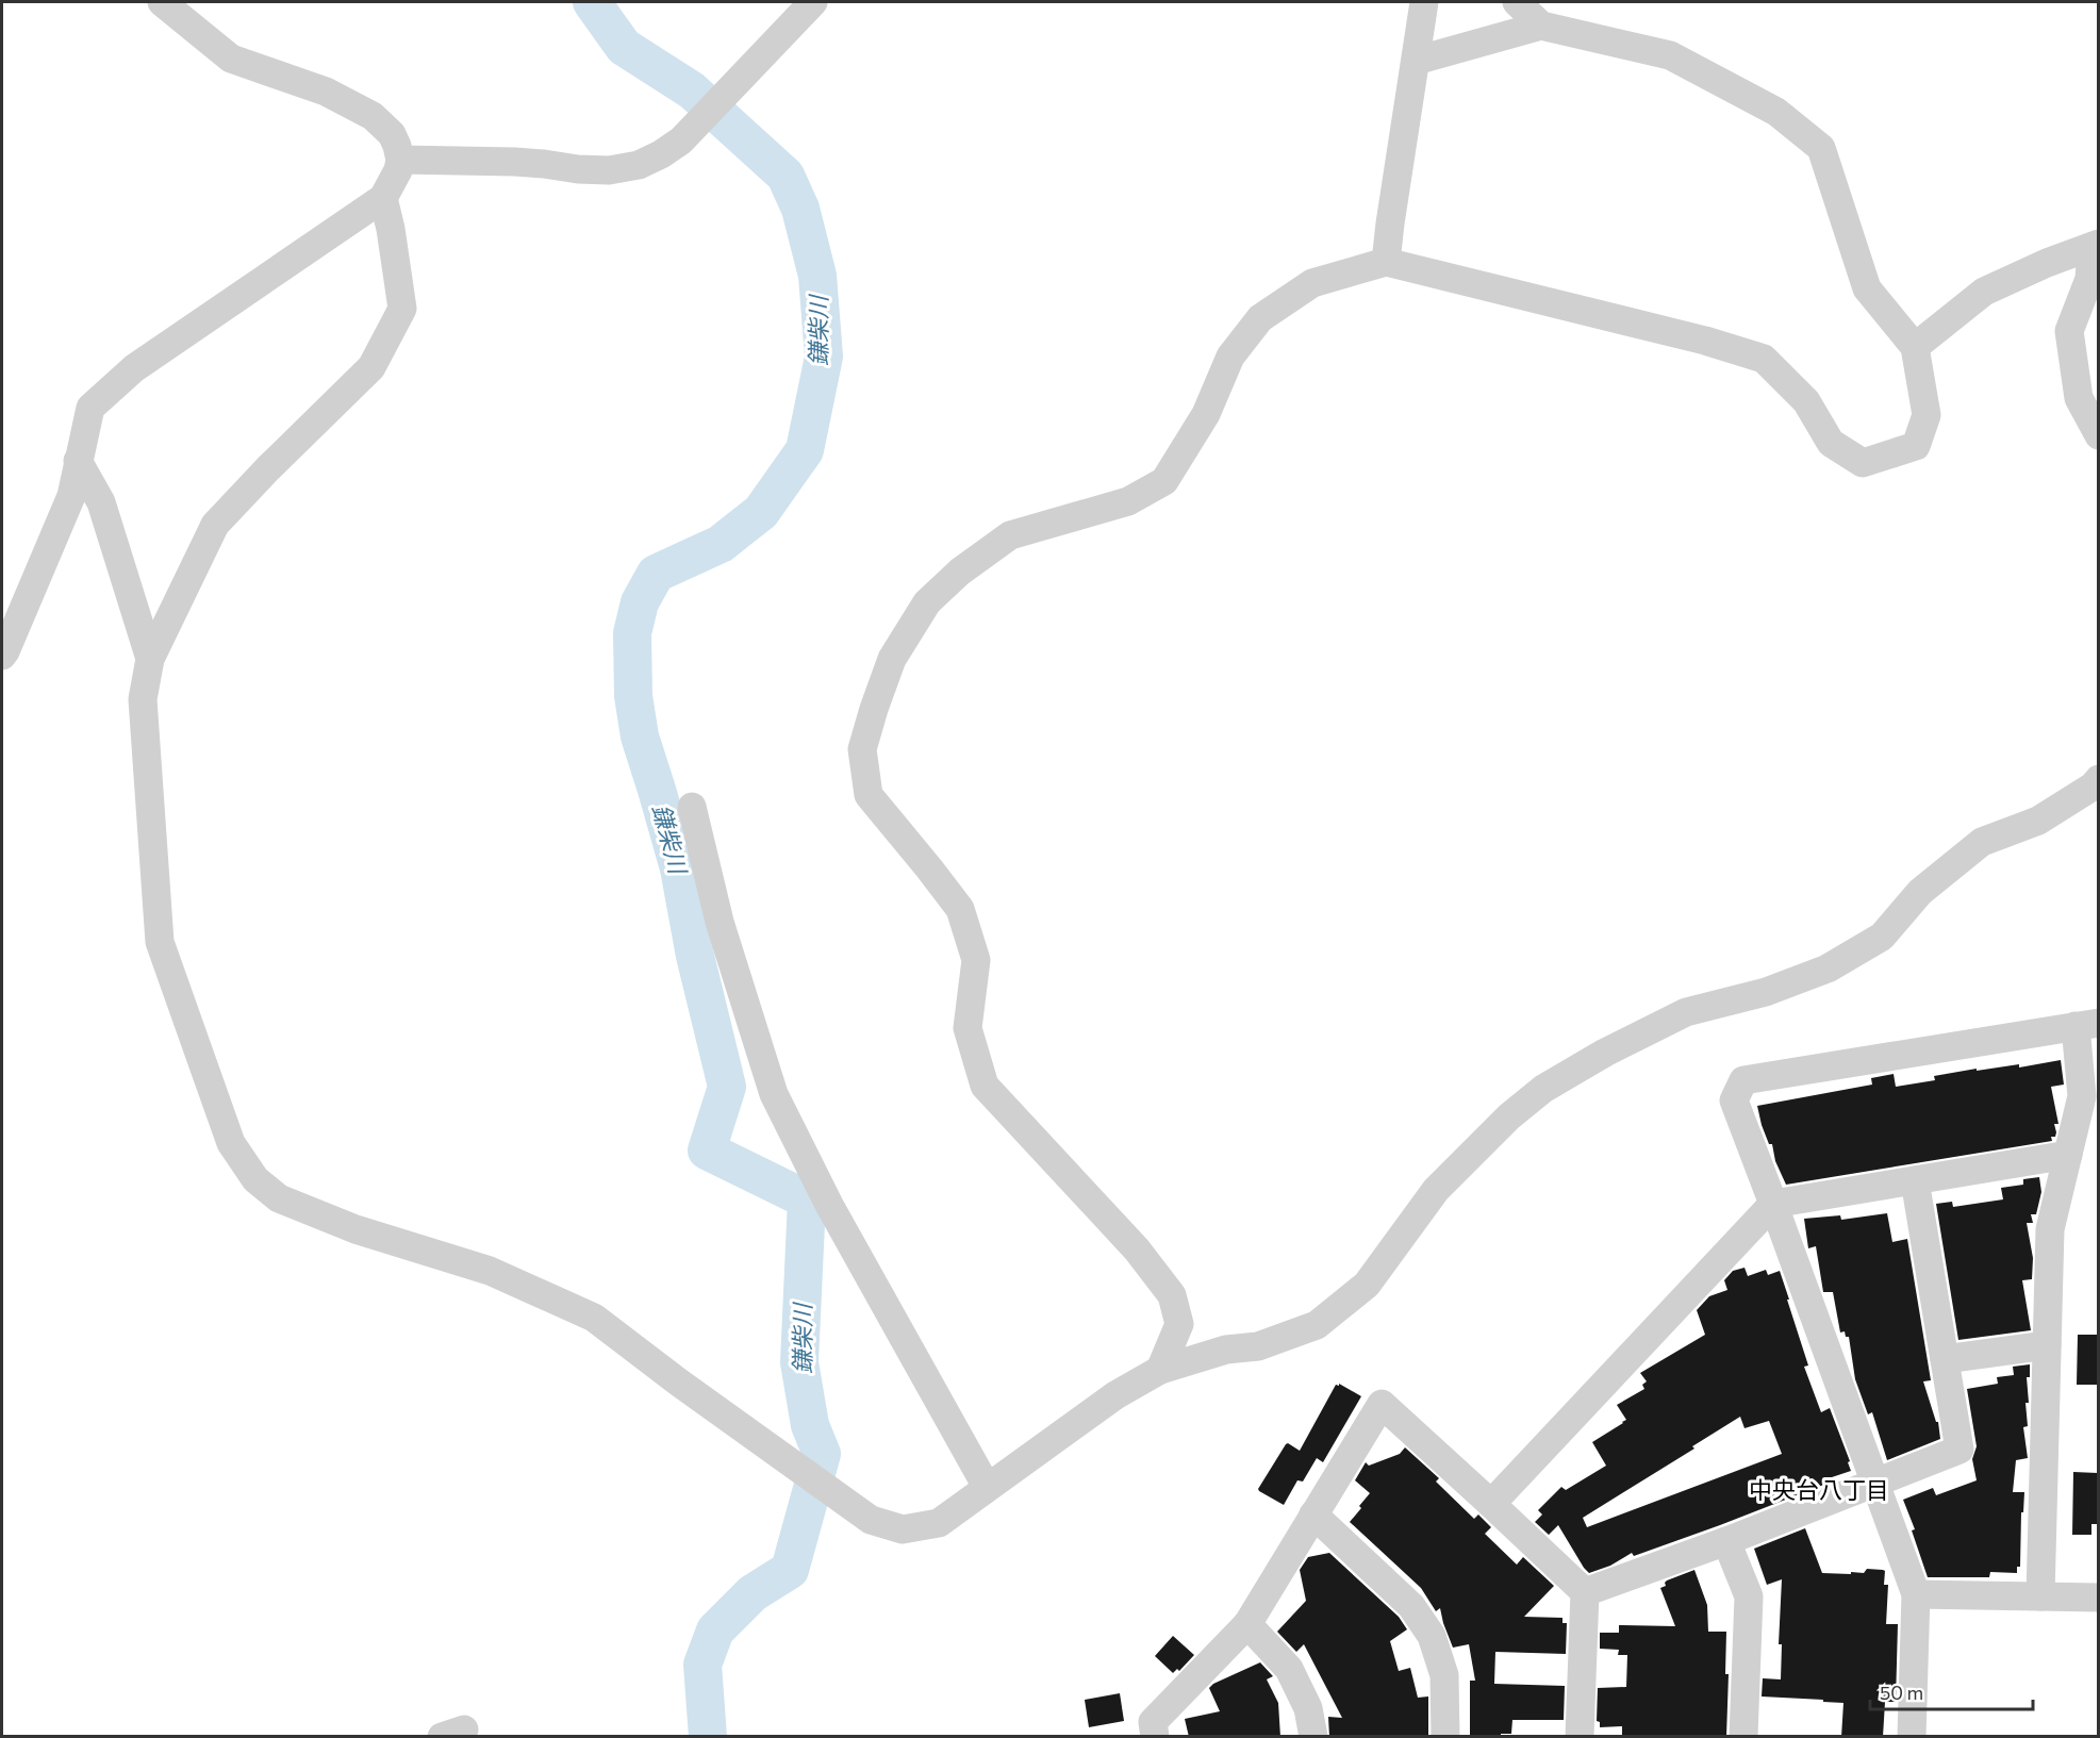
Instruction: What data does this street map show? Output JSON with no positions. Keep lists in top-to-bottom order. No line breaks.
{"districts":["中央台八丁目"],"water":["鎌柴川"],"scale_bar":"50 m"}
